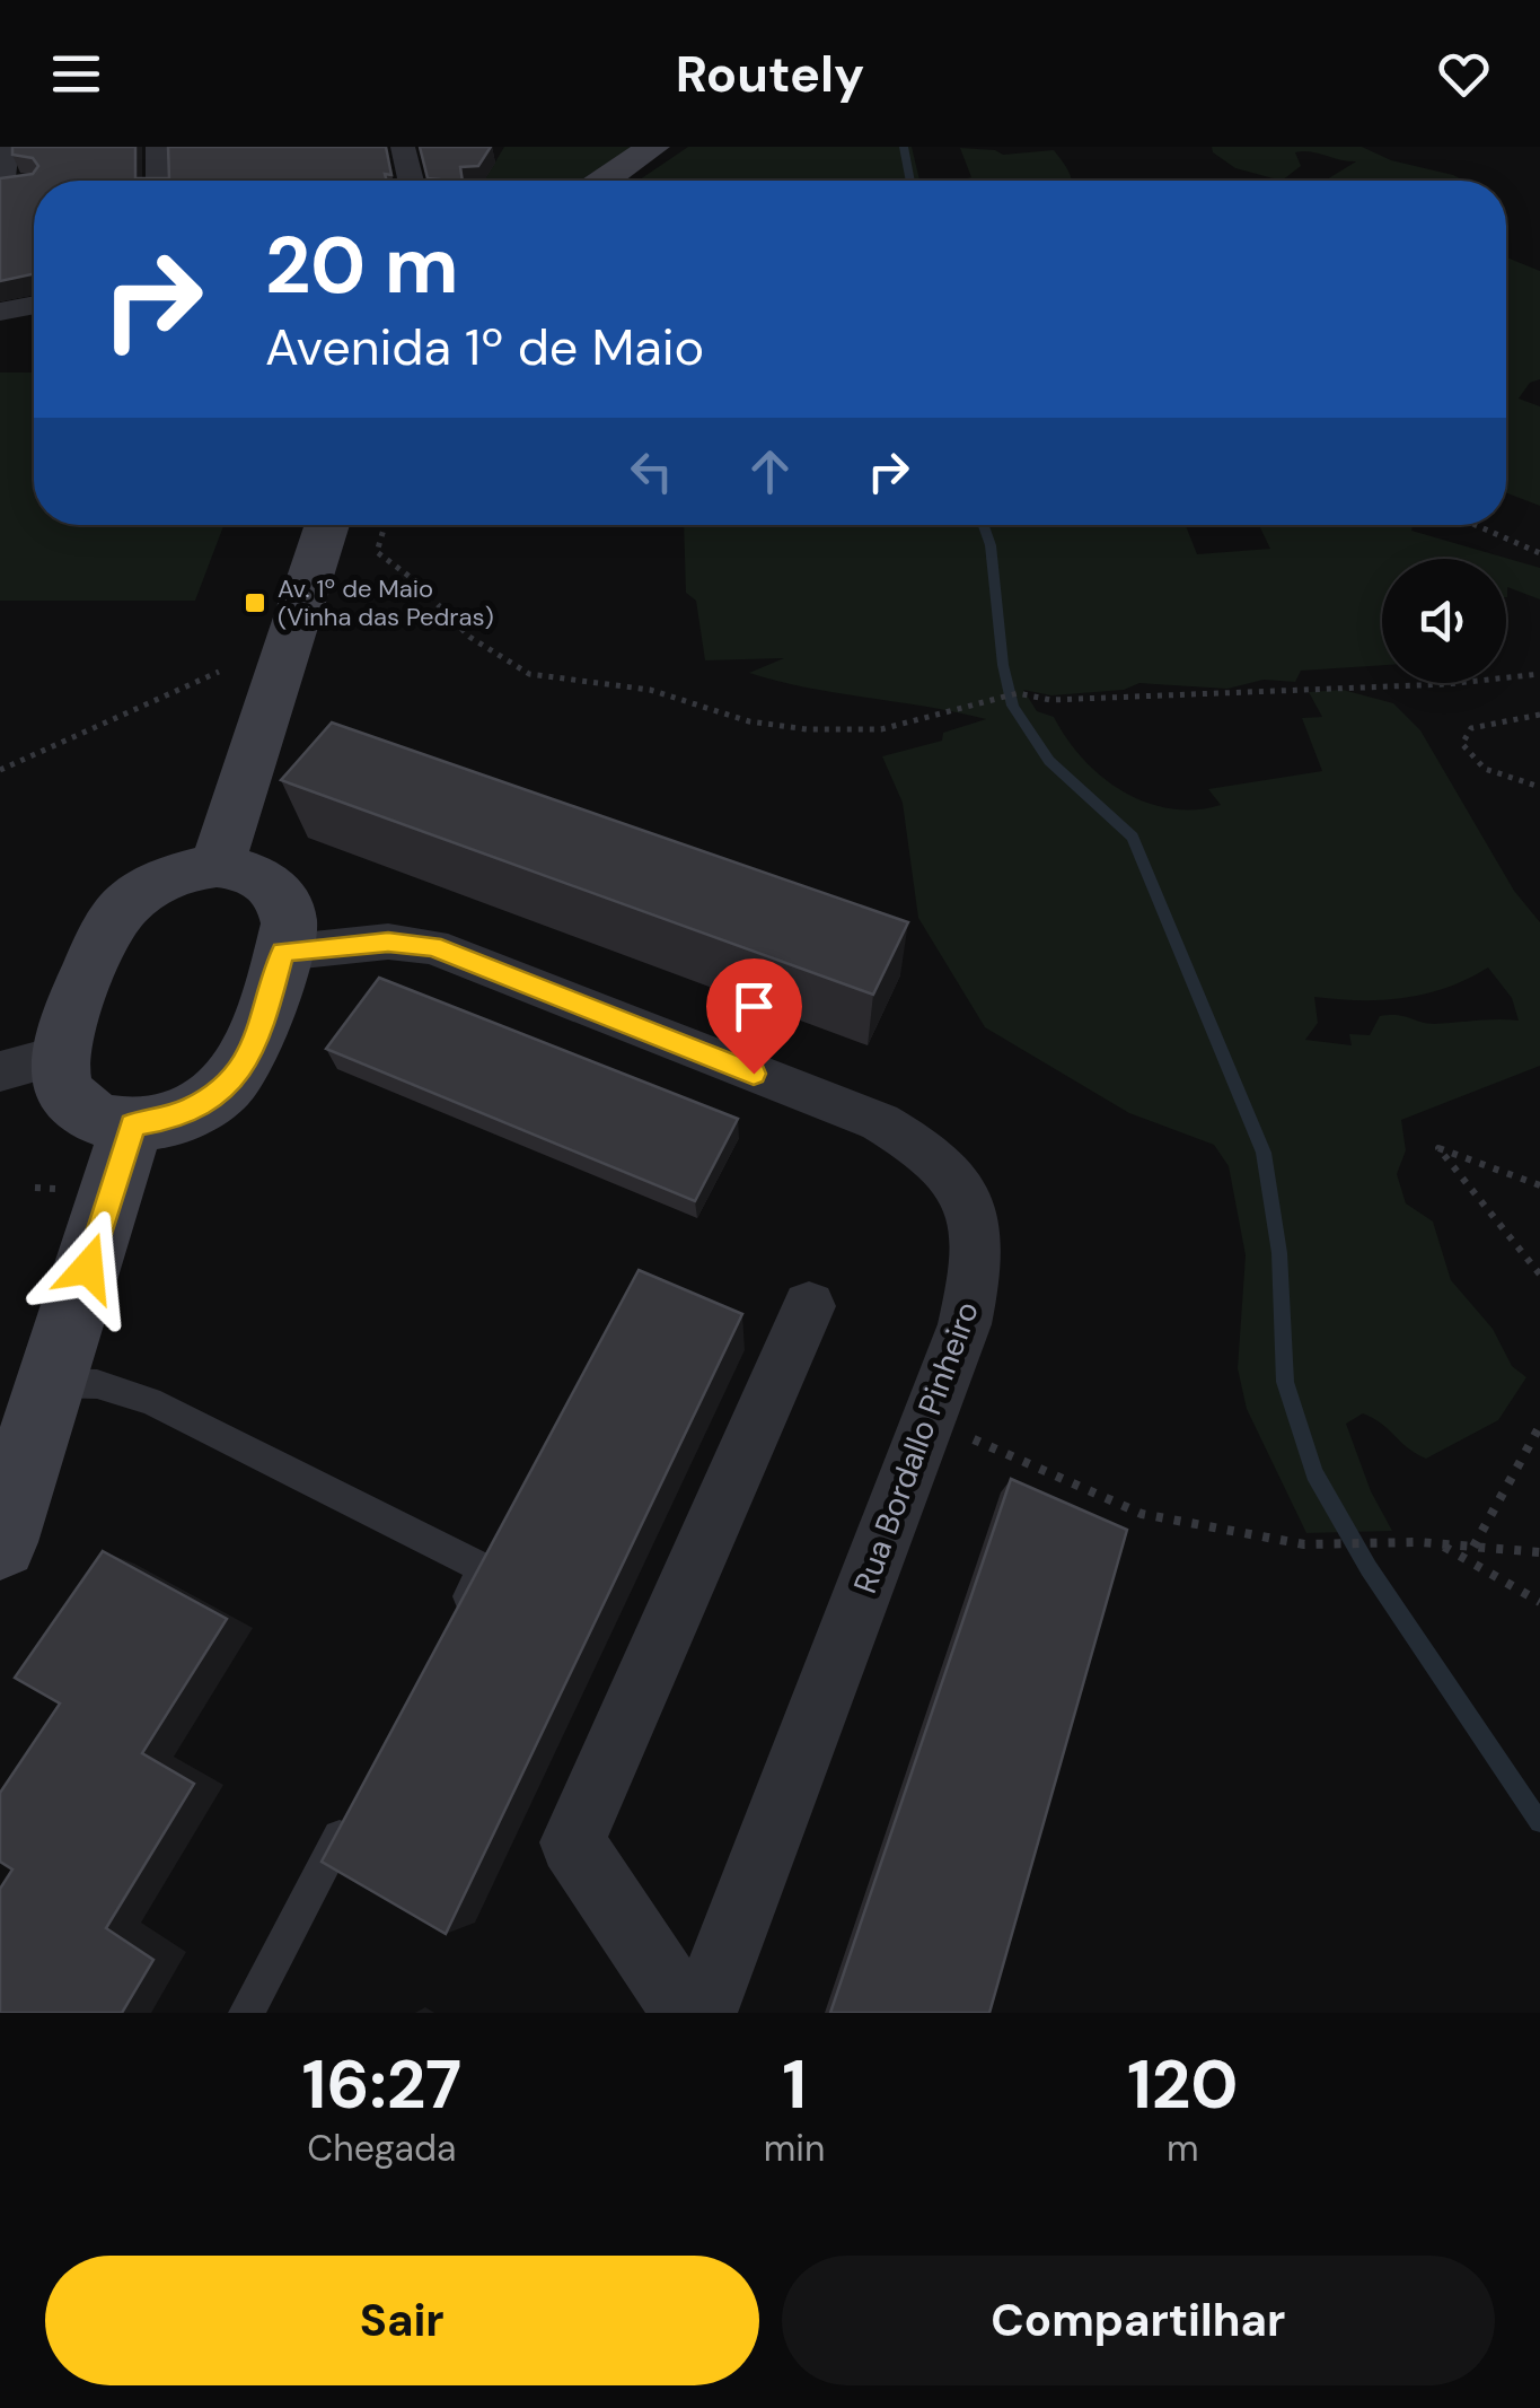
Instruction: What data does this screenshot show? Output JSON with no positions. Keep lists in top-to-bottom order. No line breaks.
{"streets":{"street":["Rua Bordallo Pinheiro"]},"places":{"transit":["Av. 1º de Maio (Vinha das Pedras)"]},"page":{"header":"Routely","turn":["20 m","Avenida 1º de Maio"],"eta":["16:27","Chegada","1","min","120","m"],"buttons":["Sair","Compartilhar"]}}
